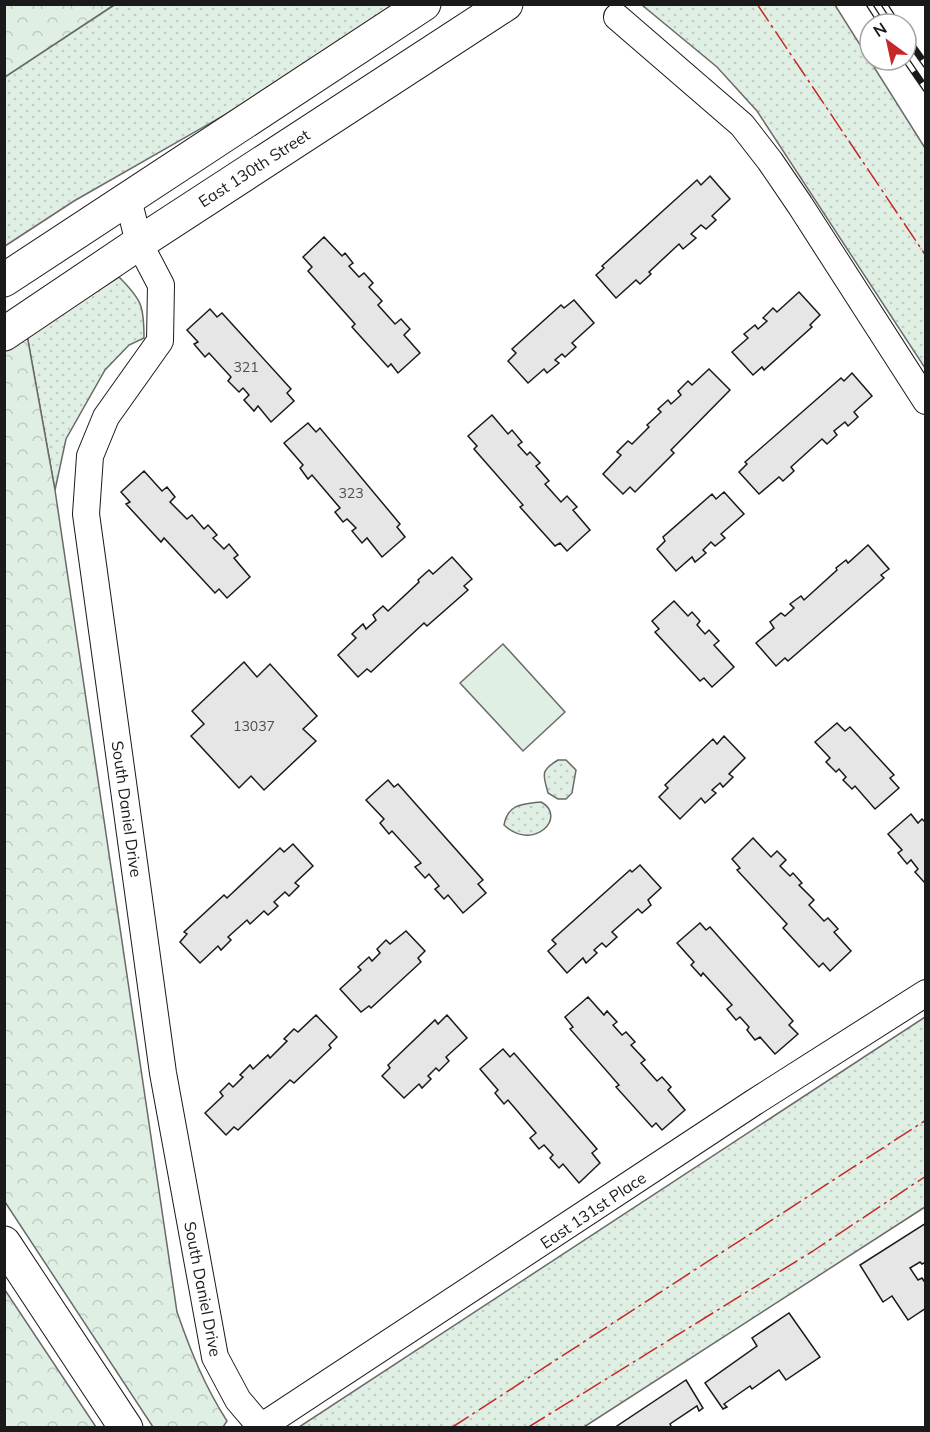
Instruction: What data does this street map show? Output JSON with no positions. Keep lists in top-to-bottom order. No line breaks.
{"streets":{"main road":["East 130th Street"],"street":["South Daniel Drive","East 131st Place"]},"crossings":[["East 130th Street","South Daniel Drive"],["South Daniel Drive","East 131st Place"]],"house_numbers":["321","323","13037"],"north":"top left"}
